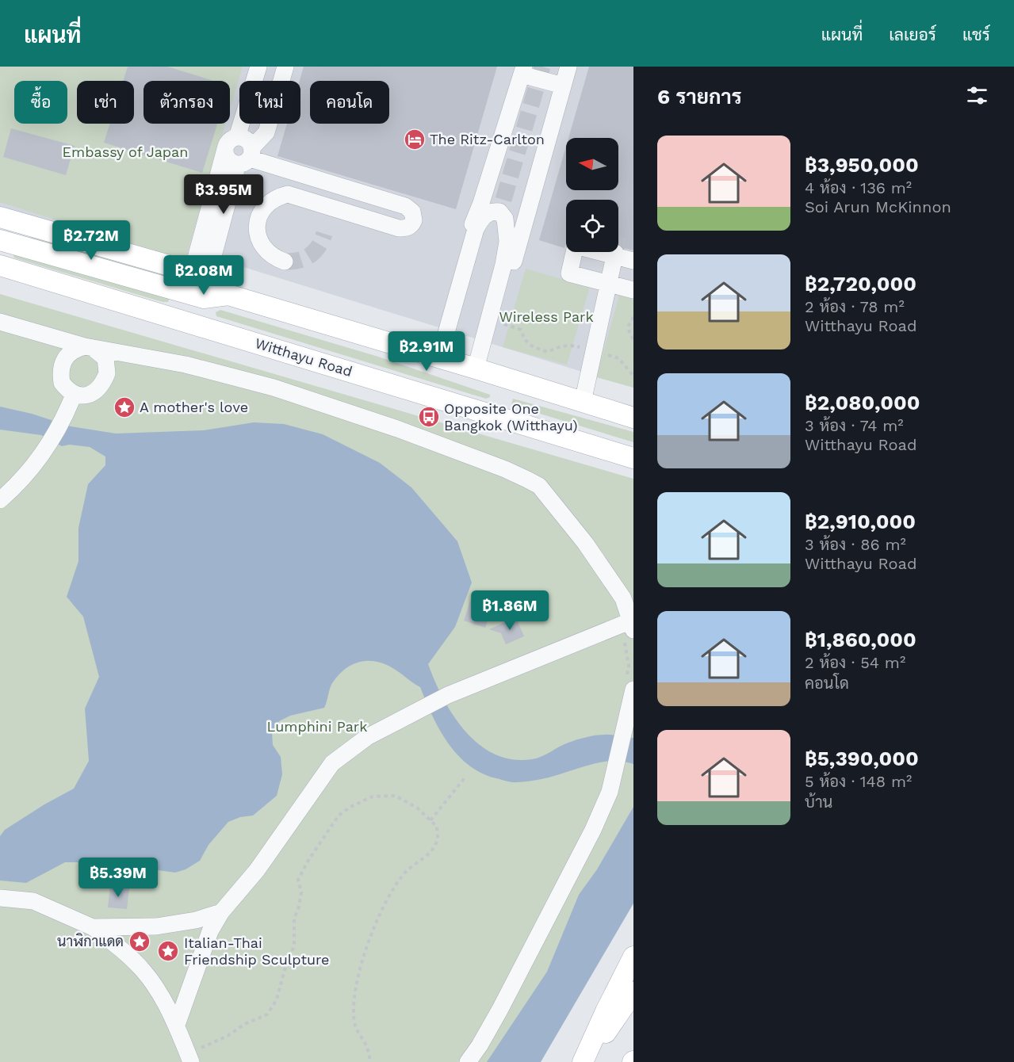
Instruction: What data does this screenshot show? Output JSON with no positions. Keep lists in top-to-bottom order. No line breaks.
{"streets":{"main road":["Witthayu Road"]},"parks":["Embassy of Japan","Wireless Park","Lumphini Park"],"places":{"hotel":["The Ritz-Carlton"],"place":["A mother's love","นาฬิกาแดด","Italian-Thai Friendship Sculpture"],"bus stop":["Opposite One Bangkok (Witthayu)"]},"north":"left","page":{"header":"แผนที่","nav":["แผนที่","เลเยอร์","แชร์"],"heading":"6 รายการ","chip":["ซื้อ","เช่า","ตัวกรอง","ใหม่","คอนโด"],"list":[{"name":"฿3,950,000","note":"4 ห้อง · 136 m² · Soi Arun McKinnon"},{"name":"฿2,720,000","note":"2 ห้อง · 78 m² · Witthayu Road"},{"name":"฿2,080,000","note":"3 ห้อง · 74 m² · Witthayu Road"},{"name":"฿2,910,000","note":"3 ห้อง · 86 m² · Witthayu Road"},{"name":"฿1,860,000","note":"2 ห้อง · 54 m² · คอนโด"},{"name":"฿5,390,000","note":"5 ห้อง · 148 m² · บ้าน"}],"price":["฿3.95M","฿2.72M","฿2.08M","฿2.91M","฿1.86M","฿5.39M"]}}
